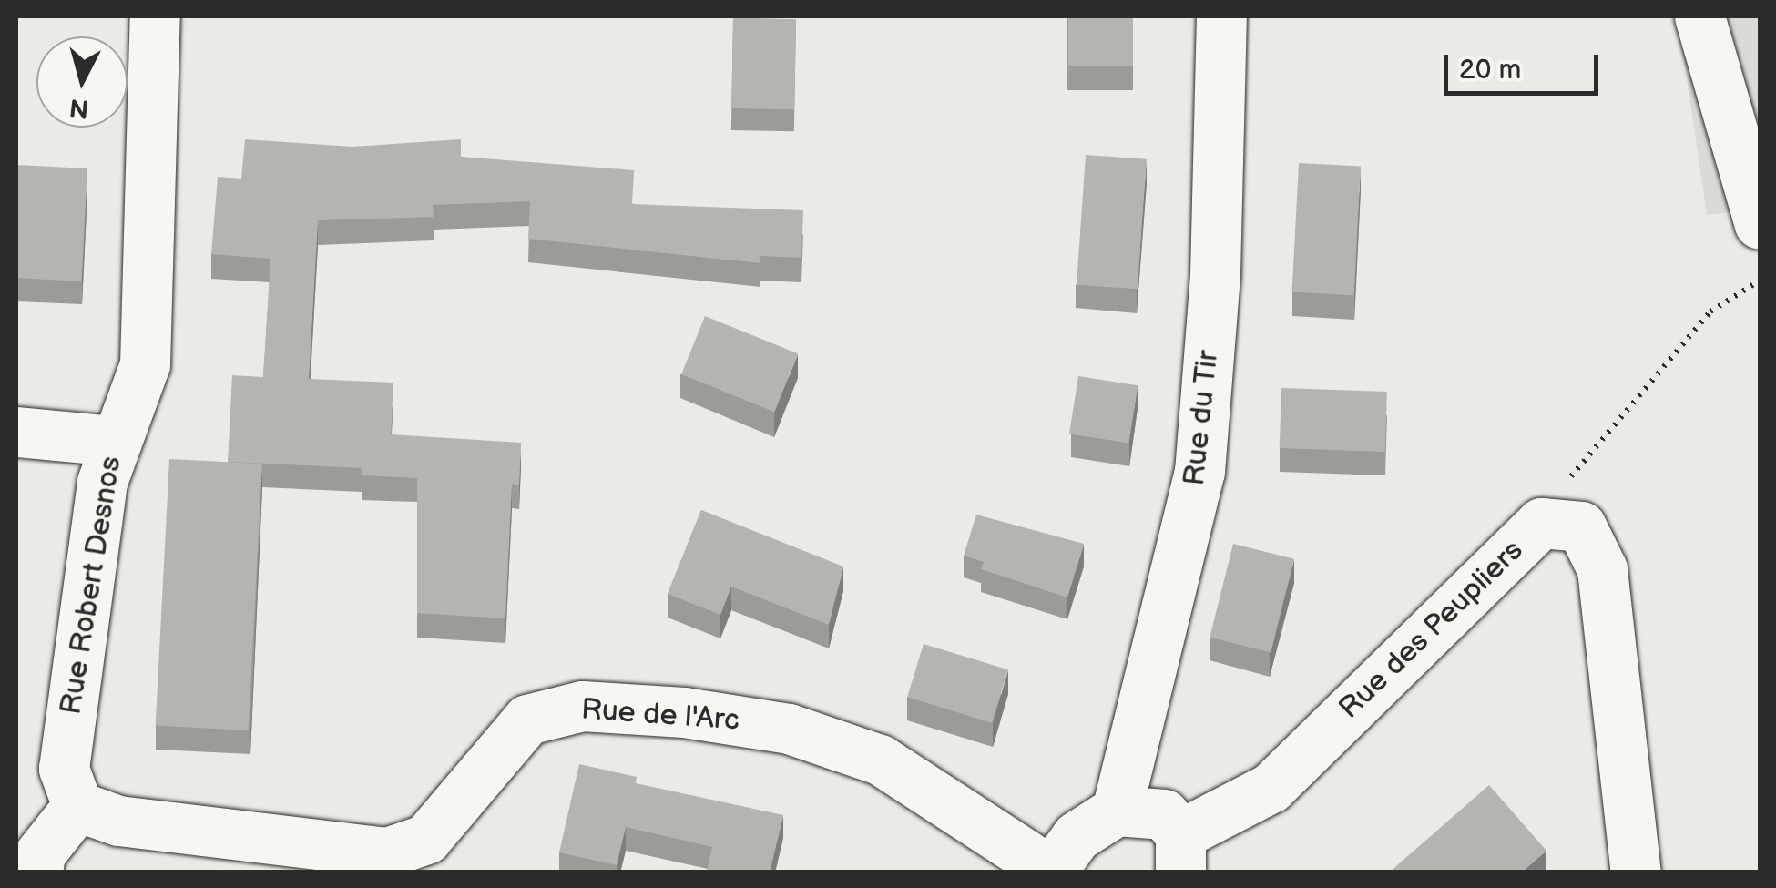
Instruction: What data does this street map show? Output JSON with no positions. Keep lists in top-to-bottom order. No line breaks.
{"streets":{"street":["Rue du Tir","Rue Robert Desnos","Rue des Peupliers","Rue de l'Arc"]},"crossings":[["Rue Robert Desnos","Rue de l'Arc"]],"scale_bar":"20 m","north":"bottom"}
